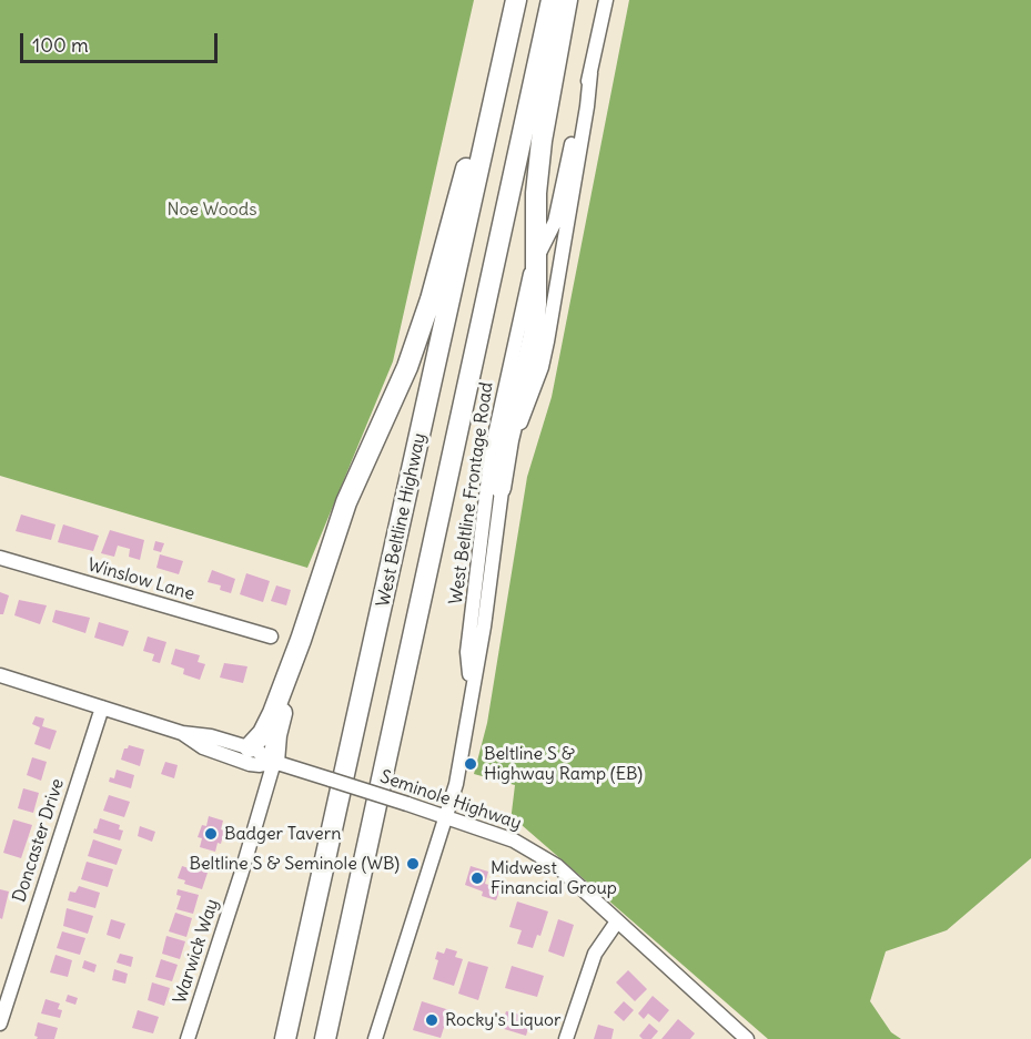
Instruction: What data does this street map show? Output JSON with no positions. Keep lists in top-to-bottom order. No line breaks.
{"streets":{"highway":["West Beltline Highway"],"street":["West Beltline Frontage Road","Winslow Lane","Seminole Highway","Doncaster Drive","Warwick Way"]},"crossings":[["West Beltline Frontage Road","Seminole Highway"],["Seminole Highway","Doncaster Drive"],["Seminole Highway","Warwick Way"]],"parks":["Noe Woods"],"places":["Beltline S & Highway Ramp (EB)","Badger Tavern","Beltline S & Seminole (WB)","Midwest Financial Group","Rocky's Liquor"],"scale_bar":"100 m"}
